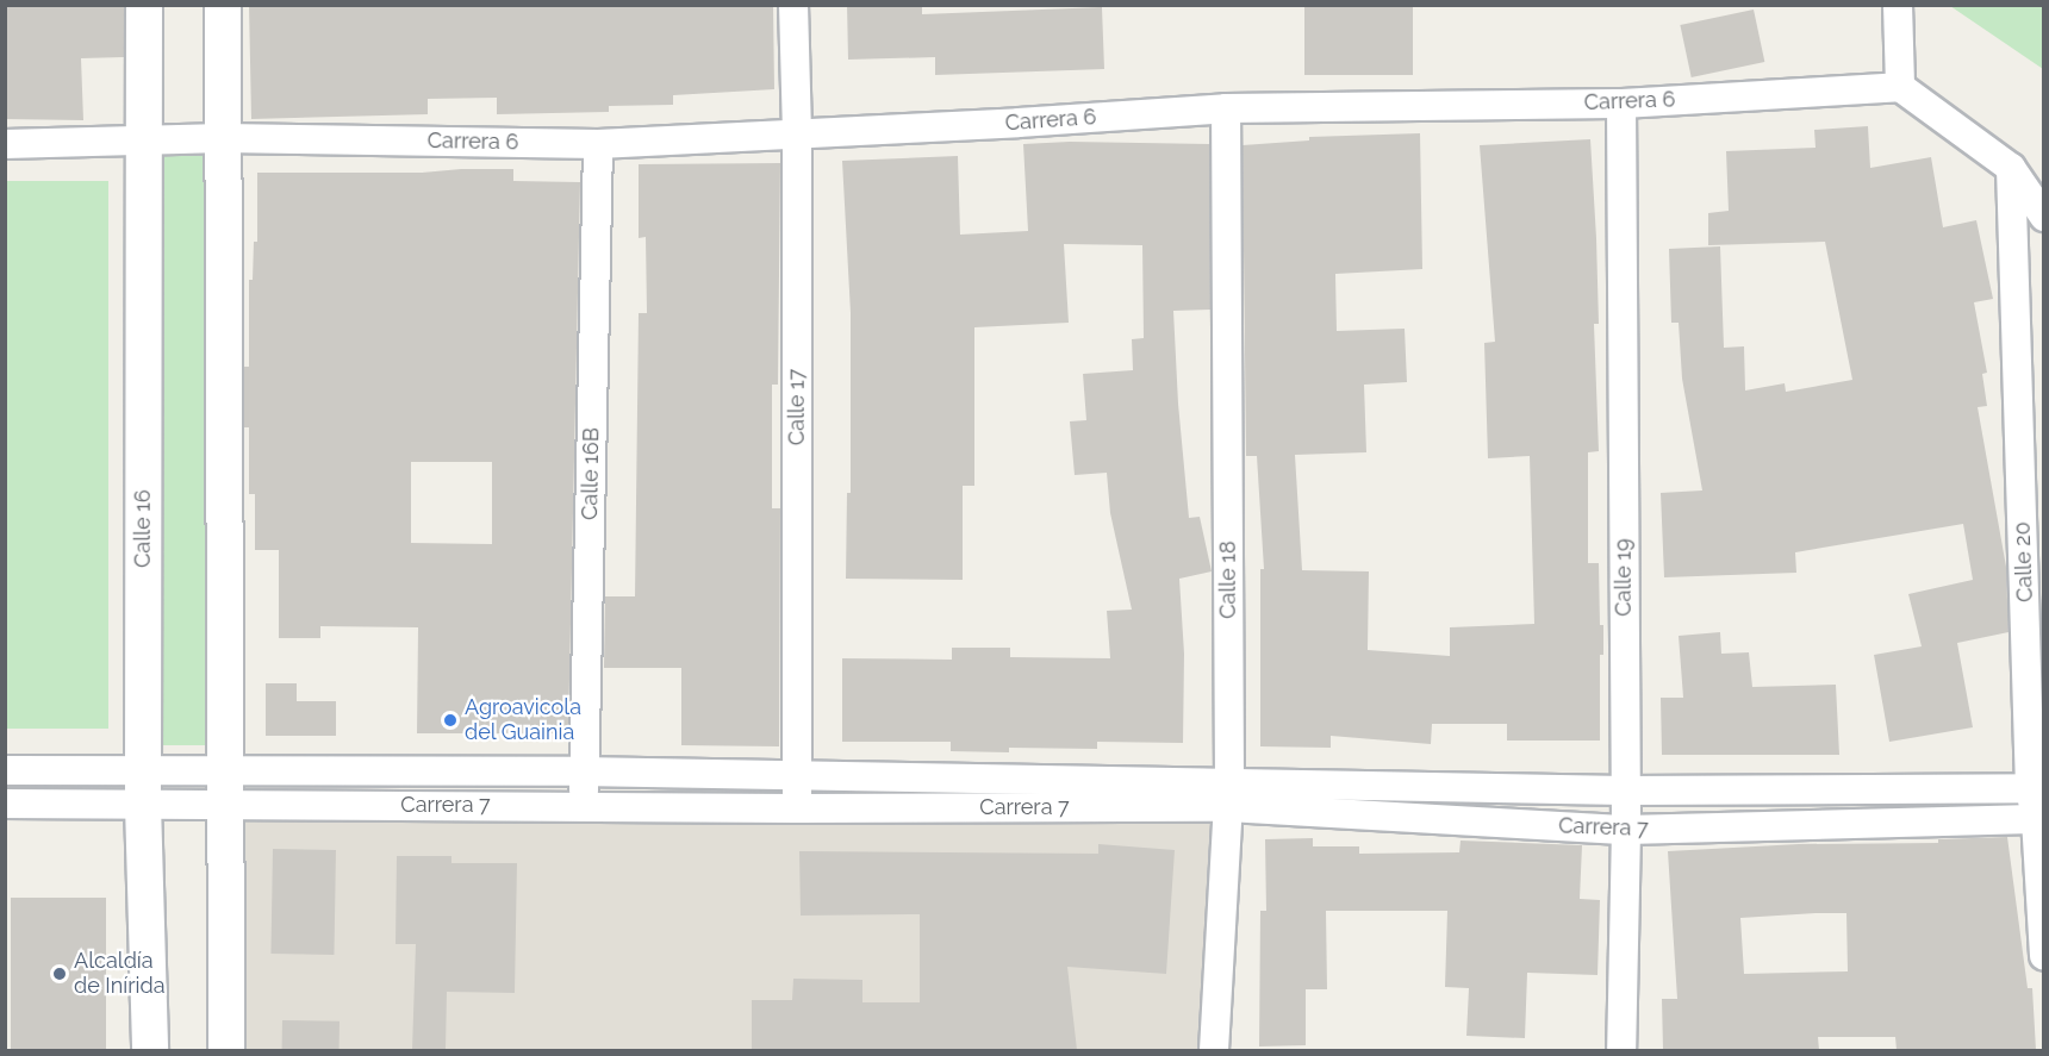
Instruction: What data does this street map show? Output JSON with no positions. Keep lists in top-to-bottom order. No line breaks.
{"streets":{"street":["Carrera 6","Calle 17","Calle 16B","Calle 16","Calle 20","Calle 19","Calle 18","Carrera 7"]},"crossings":[["Carrera 6","Calle 17"],["Carrera 6","Calle 16B"],["Carrera 6","Calle 16"],["Carrera 6","Calle 19"],["Carrera 6","Calle 18"],["Calle 17","Carrera 7"],["Calle 16B","Carrera 7"],["Calle 16","Carrera 7"],["Calle 20","Carrera 7"],["Calle 19","Carrera 7"],["Calle 18","Carrera 7"]],"places":["Agroavicola del Guainia","Alcaldía de Inírida"]}
